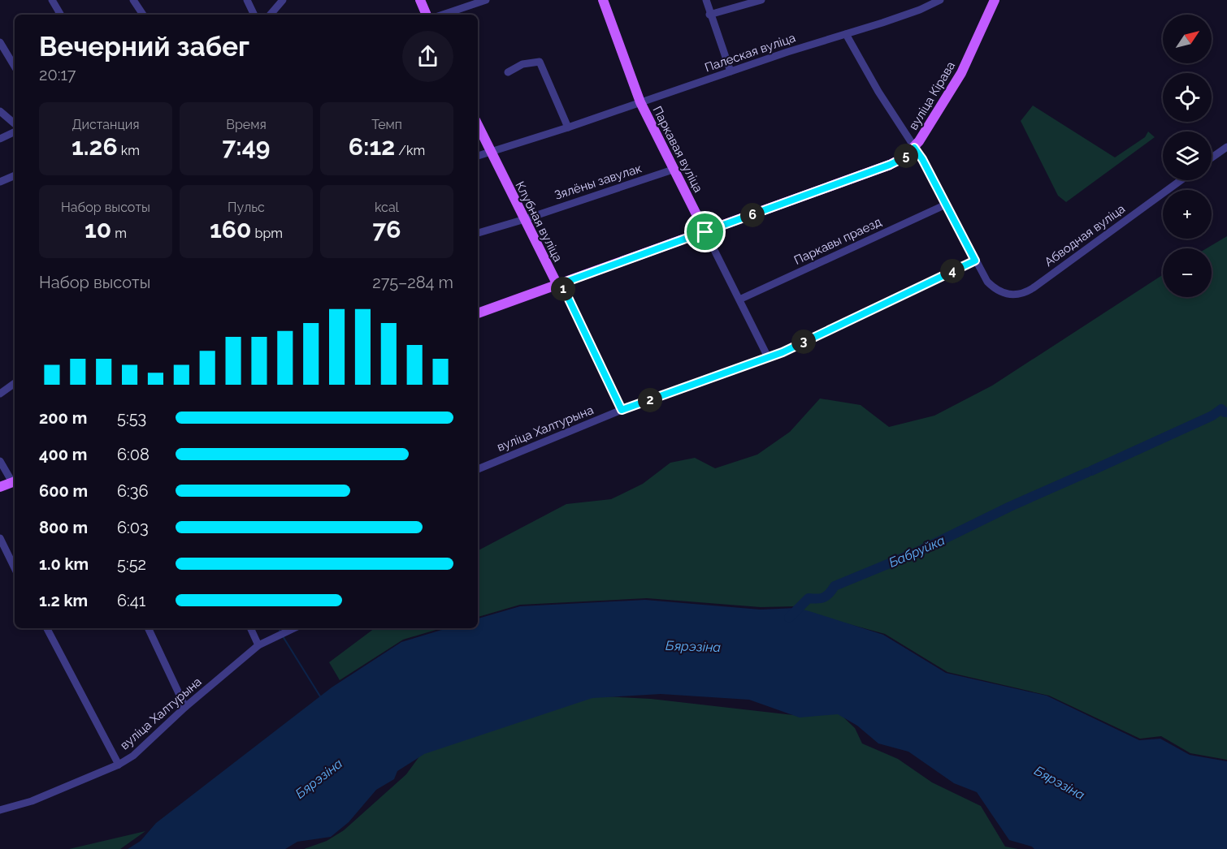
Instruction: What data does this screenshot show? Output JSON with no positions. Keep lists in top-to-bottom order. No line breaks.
{"streets":{"main road":["вуліца Кірава","Паркавая вуліца","Клубная вуліца"],"street":["Палеская вуліца","Зялёны завулак","Абводная вуліца","Паркавы праезд","вуліца Халтурына"]},"crossings":[["Палеская вуліца","Паркавая вуліца"],["Палеская вуліца","Клубная вуліца"],["вуліца Кірава","Паркавая вуліца"],["вуліца Кірава","Клубная вуліца"],["Паркавая вуліца","Зялёны завулак"],["Паркавая вуліца","Паркавы праезд"],["Паркавая вуліца","вуліца Халтурына"],["Зялёны завулак","Клубная вуліца"],["Клубная вуліца","вуліца Халтурына"],["Абводная вуліца","вуліца Халтурына"]],"water":["Бабруйка","Бярэзіна"],"north":"top right","page":{"map_buttons":["+","−"],"heading":["Вечерний забег","20:17"],"stats":[["Дистанция","1.26 km"],["Время","7:49"],["Темп","6:12 /km"],["Набор высоты","10 m"],["Пульс","160 bpm"],["kcal","76"]],"pins":["5","6","4","1","3","2"],"chart":["Набор высоты","275–284 m"],"list":[{"name":"200 m","note":"5:53"},{"name":"400 m","note":"6:08"},{"name":"600 m","note":"6:36"},{"name":"800 m","note":"6:03"},{"name":"1.0 km","note":"5:52"},{"name":"1.2 km","note":"6:41"}]}}
